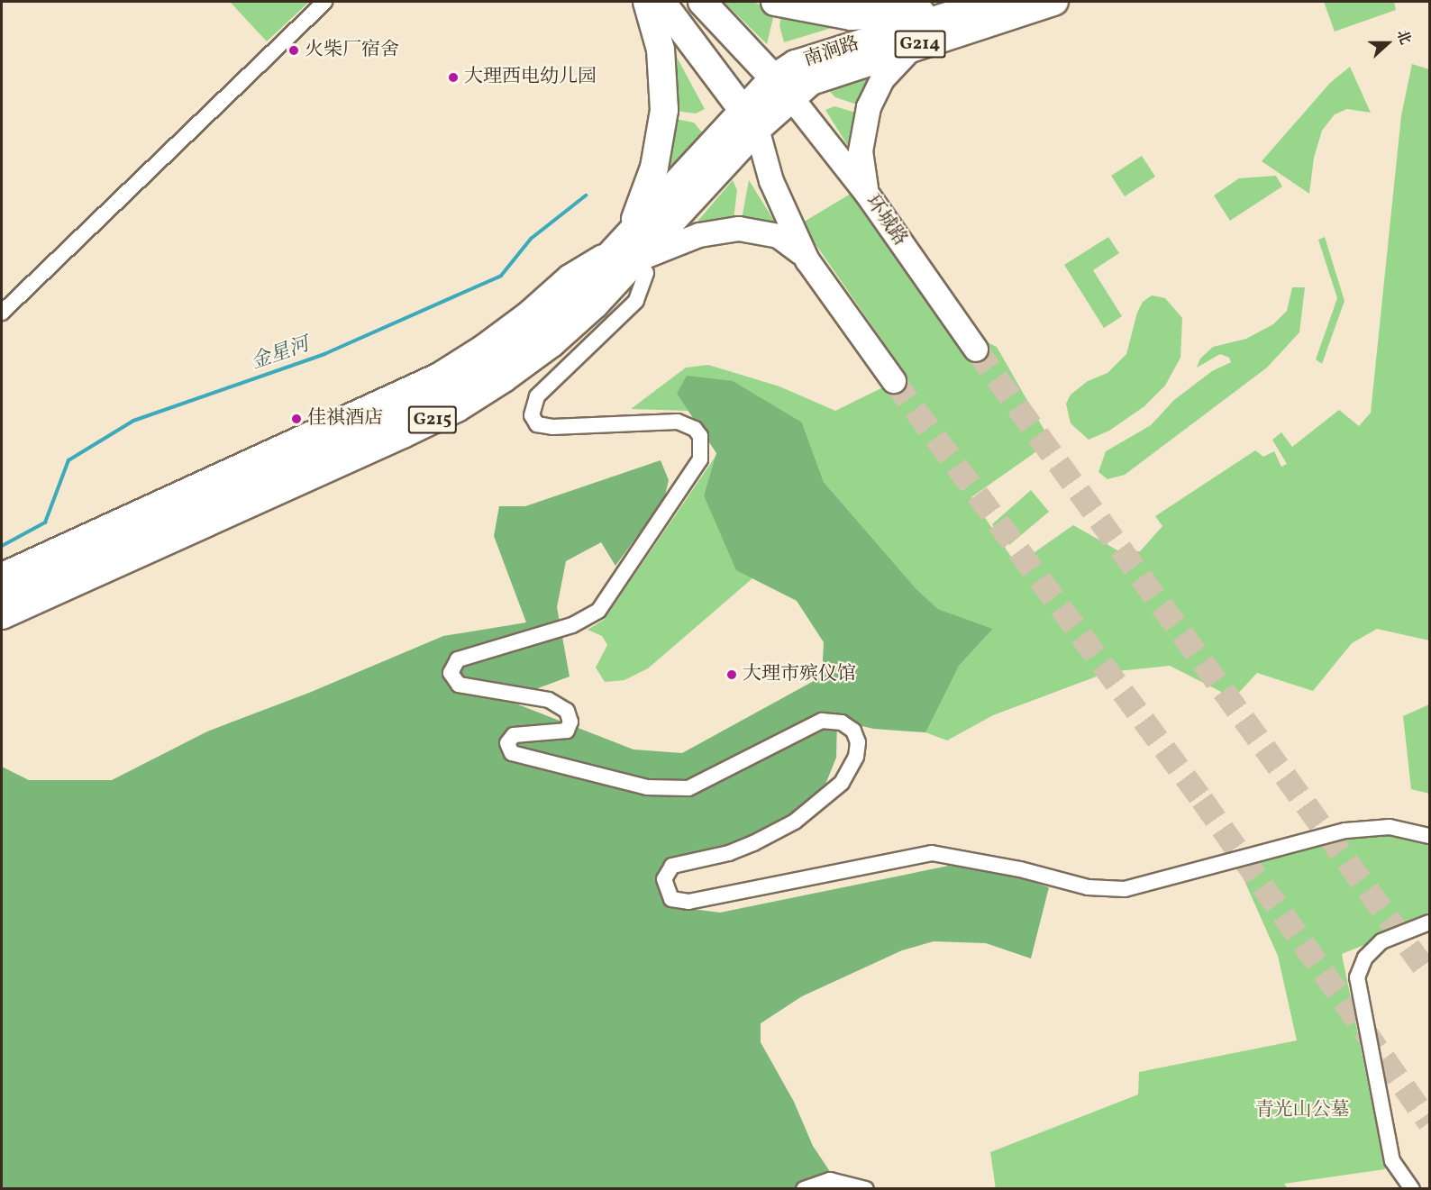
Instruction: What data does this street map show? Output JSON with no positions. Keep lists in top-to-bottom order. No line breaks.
{"streets":{"highway":["G214","南涧路","G215"],"main road":["环城路"]},"crossings":[["南涧路","环城路"]],"water":["金星河"],"parks":["青光山公墓"],"places":["火柴厂宿舍","大理西电幼儿园","佳祺酒店","大理市殡仪馆"],"north":"right"}
